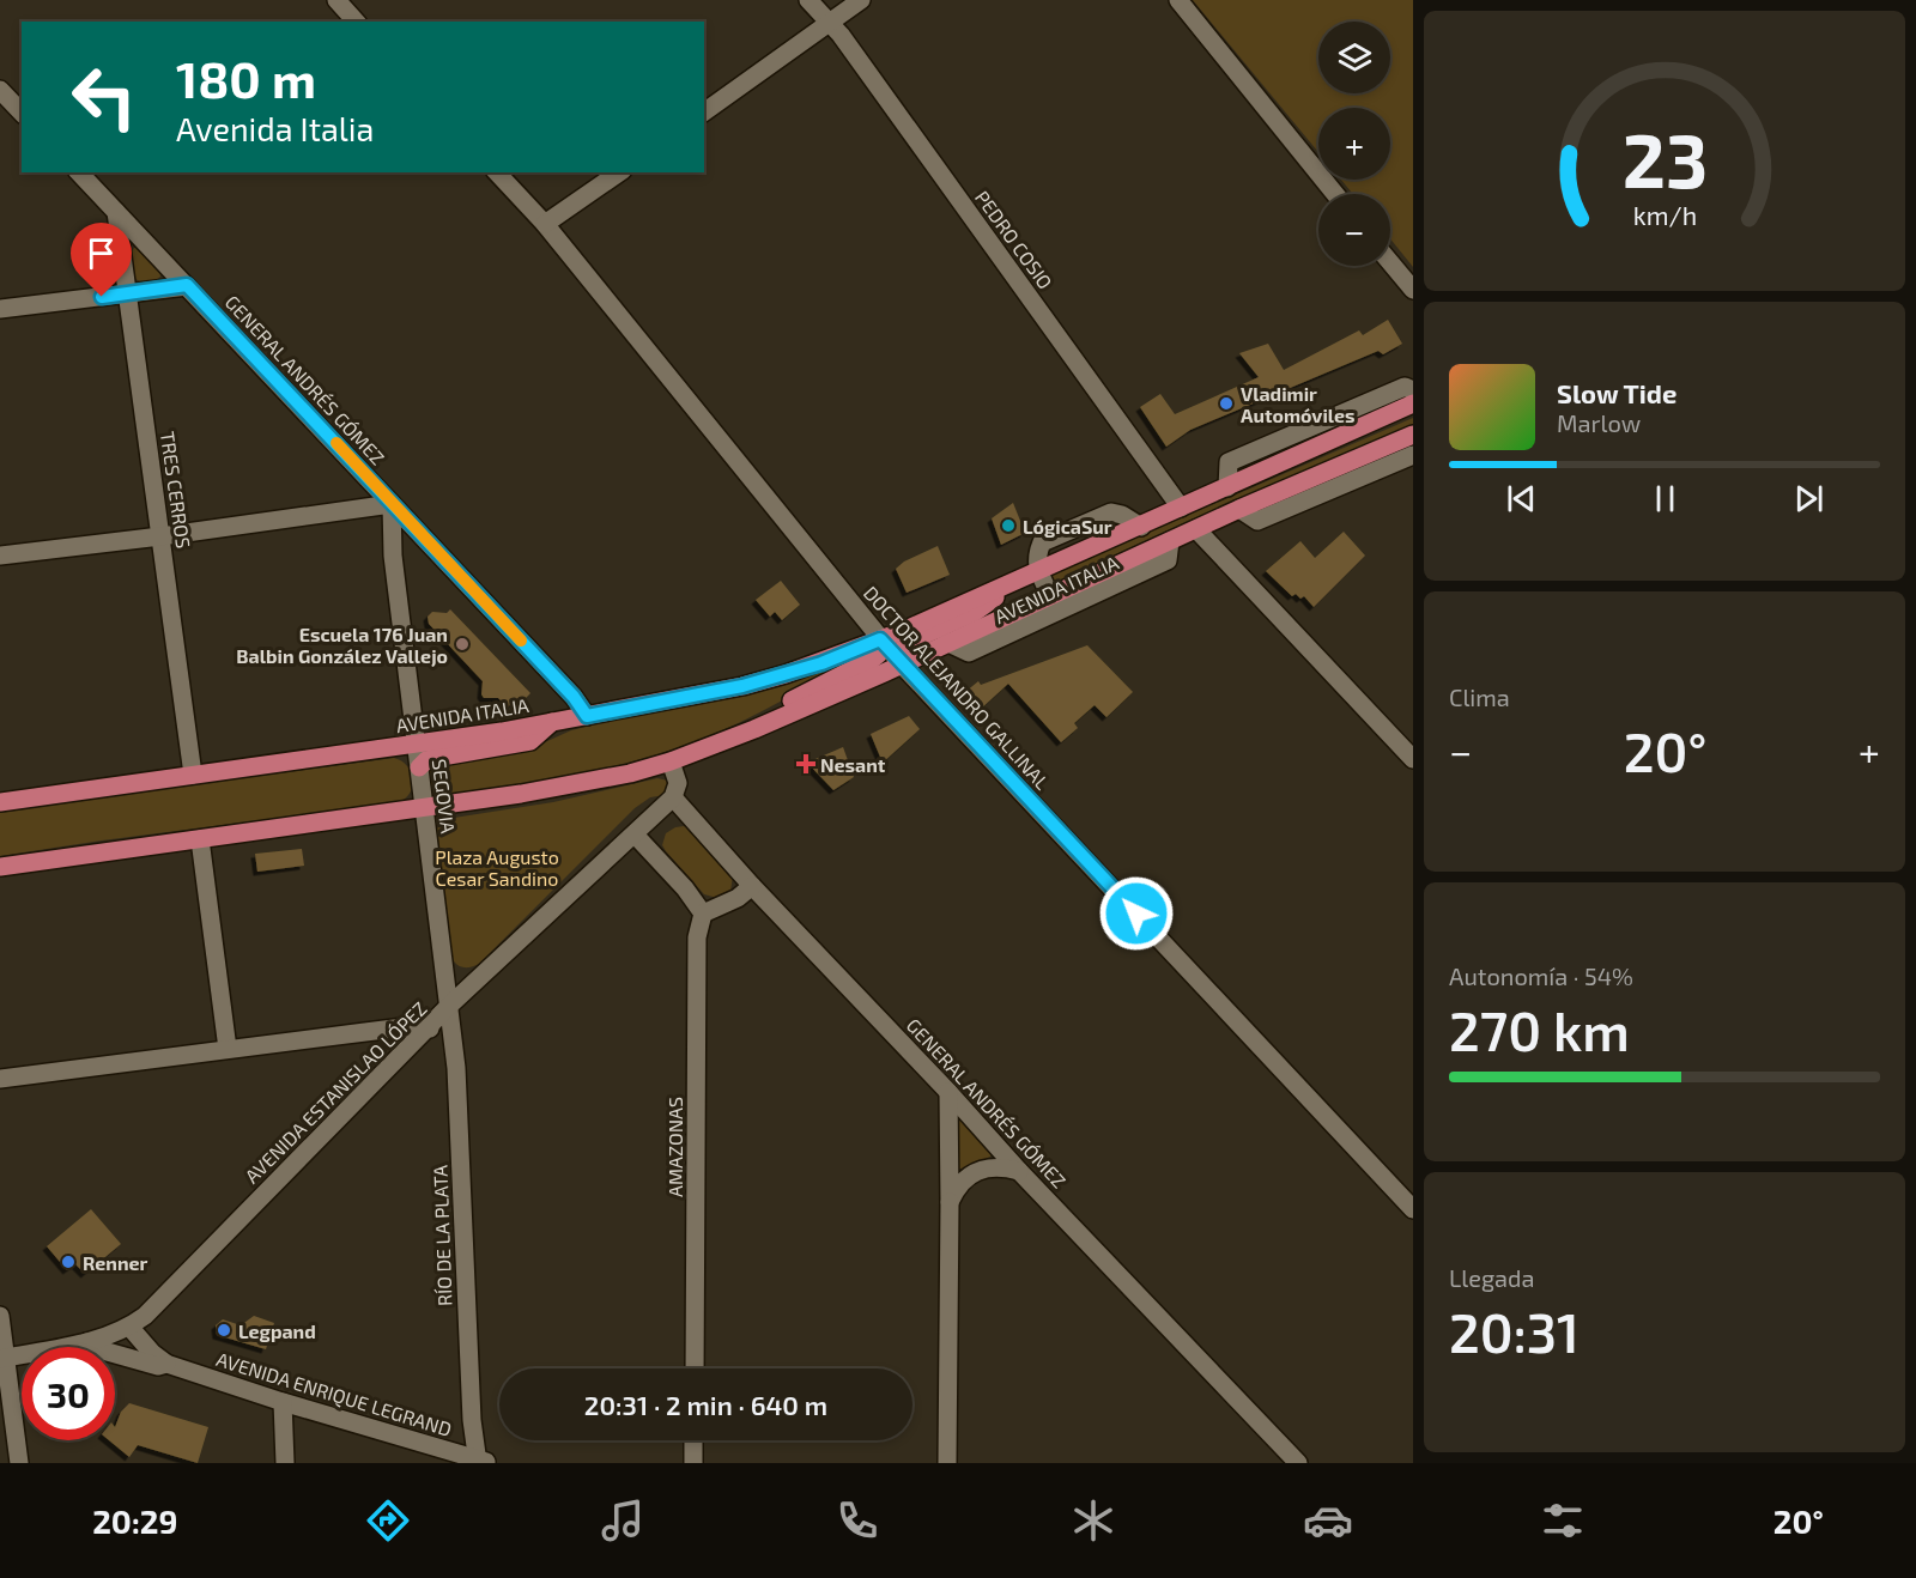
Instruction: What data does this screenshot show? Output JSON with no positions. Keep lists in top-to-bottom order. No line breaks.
{"streets":{"main road":["AVENIDA ITALIA"],"street":["PEDRO COSIO","GENERAL ANDRÉS GÓMEZ","TRES CERROS","DOCTOR ALEJANDRO GALLINAL","SEGOVIA","AVENIDA ESTANISLAO LÓPEZ","AMAZONAS","RÍO DE LA PLATA","AVENIDA ENRIQUE LEGRAND"]},"crossings":[["PEDRO COSIO","AVENIDA ITALIA"],["GENERAL ANDRÉS GÓMEZ","TRES CERROS"],["GENERAL ANDRÉS GÓMEZ","AVENIDA ITALIA"],["GENERAL ANDRÉS GÓMEZ","SEGOVIA"],["GENERAL ANDRÉS GÓMEZ","AVENIDA ESTANISLAO LÓPEZ"],["TRES CERROS","AVENIDA ITALIA"],["AVENIDA ITALIA","DOCTOR ALEJANDRO GALLINAL"],["AVENIDA ITALIA","SEGOVIA"],["SEGOVIA","AVENIDA ESTANISLAO LÓPEZ"],["SEGOVIA","RÍO DE LA PLATA"],["AVENIDA ESTANISLAO LÓPEZ","RÍO DE LA PLATA"],["AVENIDA ESTANISLAO LÓPEZ","AVENIDA ENRIQUE LEGRAND"],["RÍO DE LA PLATA","AVENIDA ENRIQUE LEGRAND"]],"parks":["Plaza Augusto Cesar Sandino"],"places":{"other":["Vladimir Automóviles","LógicaSur","Escuela 176 Juan Balbin González Vallejo","Renner","Legpand"],"health":["Nesant"]},"page":{"map_buttons":["+","−"],"turn":["180 m","Avenida Italia"],"song":["Slow Tide","Marlow"],"tile":["Clima",["Autonomía · 54%","270 km"],["Llegada","20:31"]],"heat":["−","20°","+"],"limit":"30","trip":"20:31 · 2 min · 640 m","tabs":["20:29","20°"],"gauge":["23","km/h"]}}
